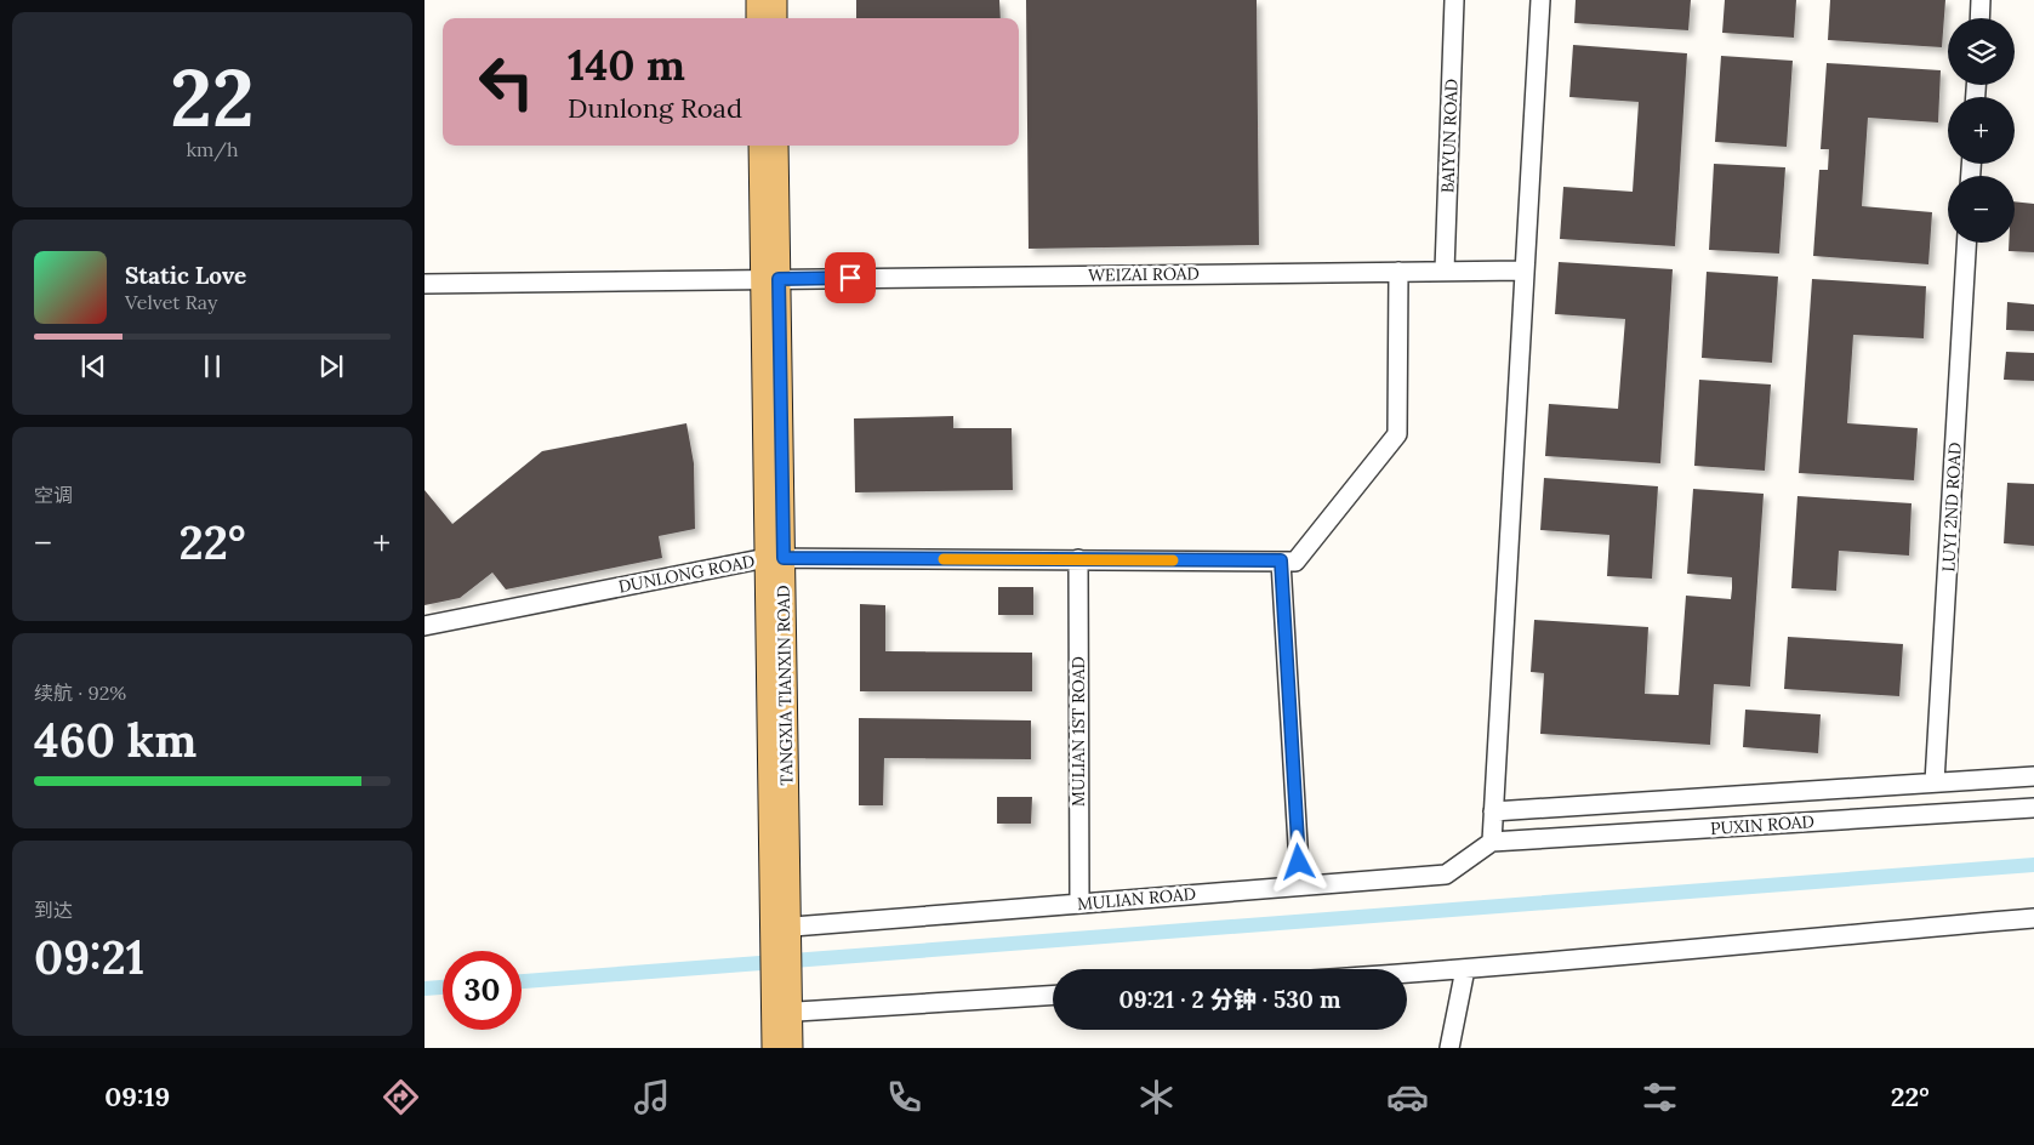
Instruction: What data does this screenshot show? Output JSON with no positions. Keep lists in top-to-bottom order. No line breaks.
{"streets":{"main road":["TANGXIA TIANXIN ROAD"],"street":["BAIYUN ROAD","WEIZAI ROAD","LUYI 2ND ROAD","DUNLONG ROAD","MULIAN 1ST ROAD","PUXIN ROAD","MULIAN ROAD"]},"crossings":[["BAIYUN ROAD","WEIZAI ROAD"],["WEIZAI ROAD","TANGXIA TIANXIN ROAD"],["LUYI 2ND ROAD","PUXIN ROAD"],["DUNLONG ROAD","TANGXIA TIANXIN ROAD"],["DUNLONG ROAD","MULIAN 1ST ROAD"],["TANGXIA TIANXIN ROAD","MULIAN ROAD"],["MULIAN 1ST ROAD","MULIAN ROAD"],["PUXIN ROAD","MULIAN ROAD"]],"page":{"tile":[["22","km/h"],"空调",["续航 · 92%","460 km"],["到达","09:21"]],"map_buttons":["+","−"],"turn":["140 m","Dunlong Road"],"song":["Static Love","Velvet Ray"],"heat":["−","22°","+"],"limit":"30","trip":"09:21 · 2 分钟 · 530 m","tabs":["09:19","22°"]}}
